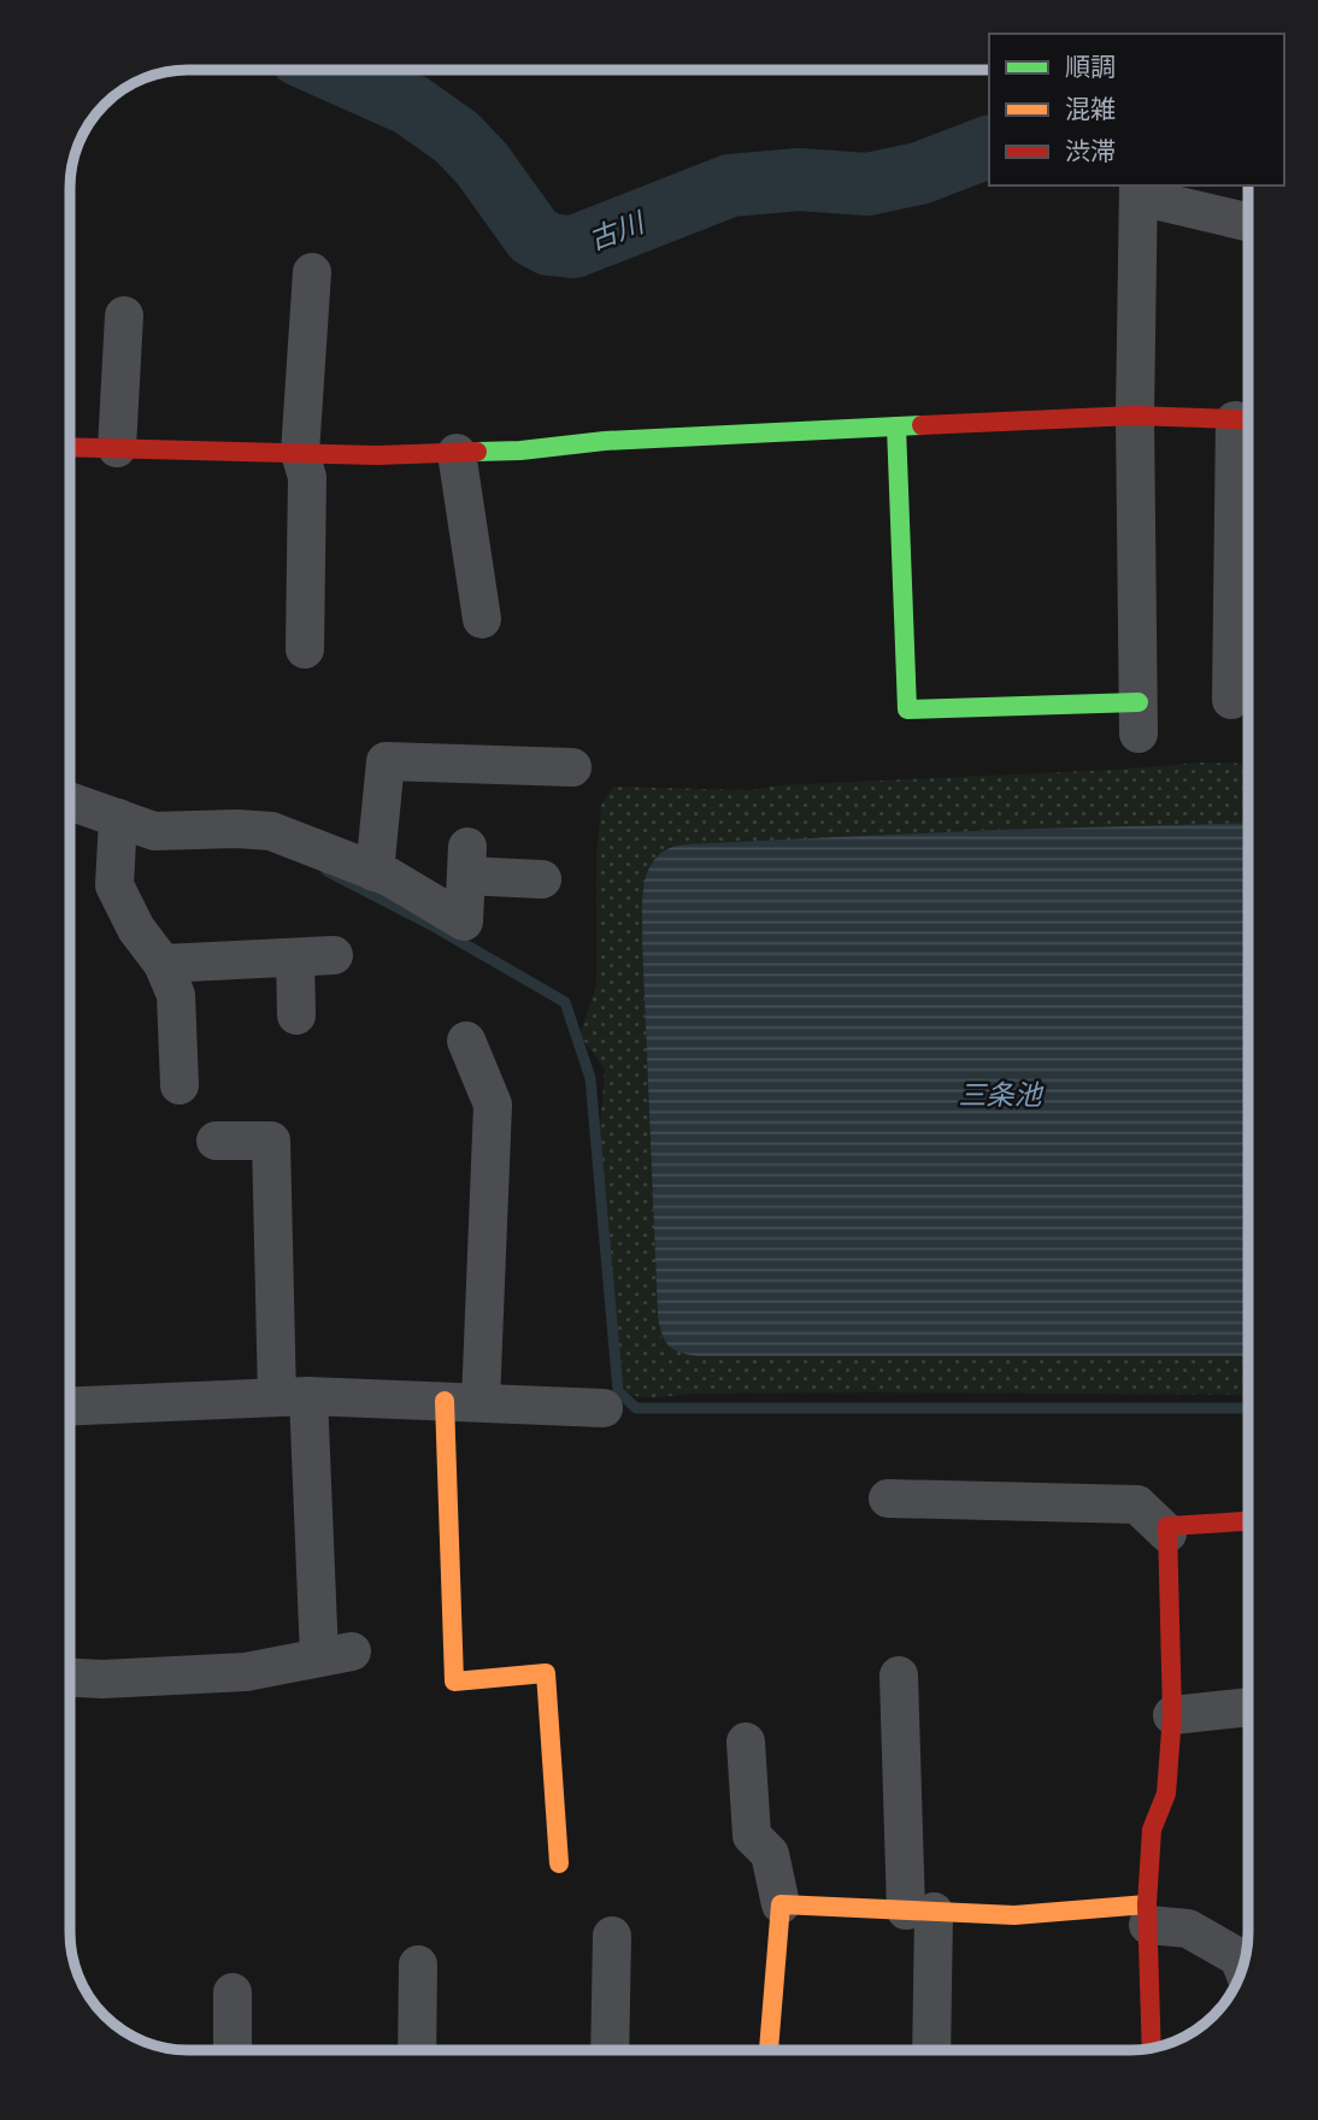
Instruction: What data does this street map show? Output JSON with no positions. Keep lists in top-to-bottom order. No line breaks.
{"water":["古川","三条池"],"legend":["順調","混雑","渋滞"]}
